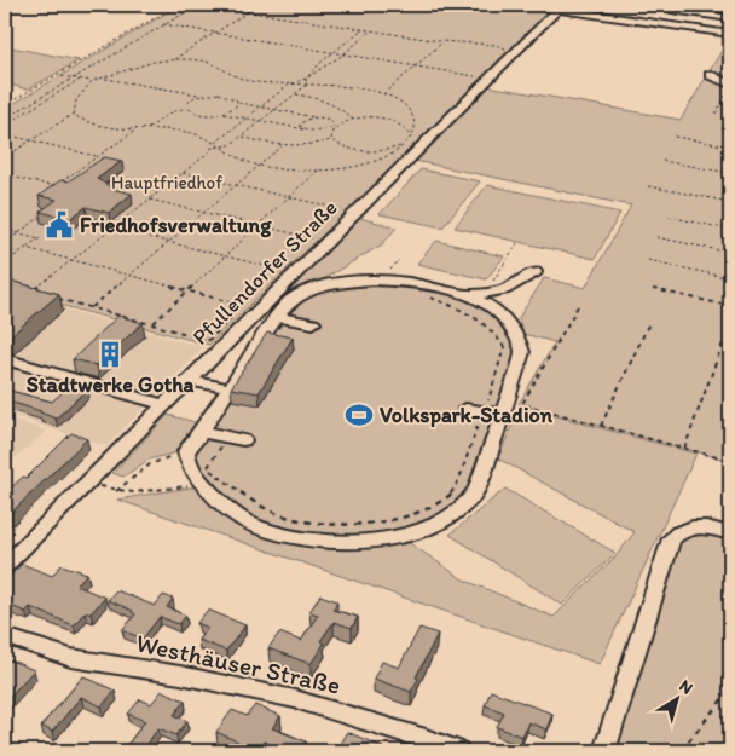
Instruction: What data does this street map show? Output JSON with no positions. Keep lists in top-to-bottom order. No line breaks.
{"streets":{"street":["Pfullendorfer Straße","Westhäuser Straße"]},"parks":["Hauptfriedhof"],"places":{"public building":["Friedhofsverwaltung"],"building":["Stadtwerke Gotha"],"sports":["Volkspark-Stadion"]},"north":"top right"}
